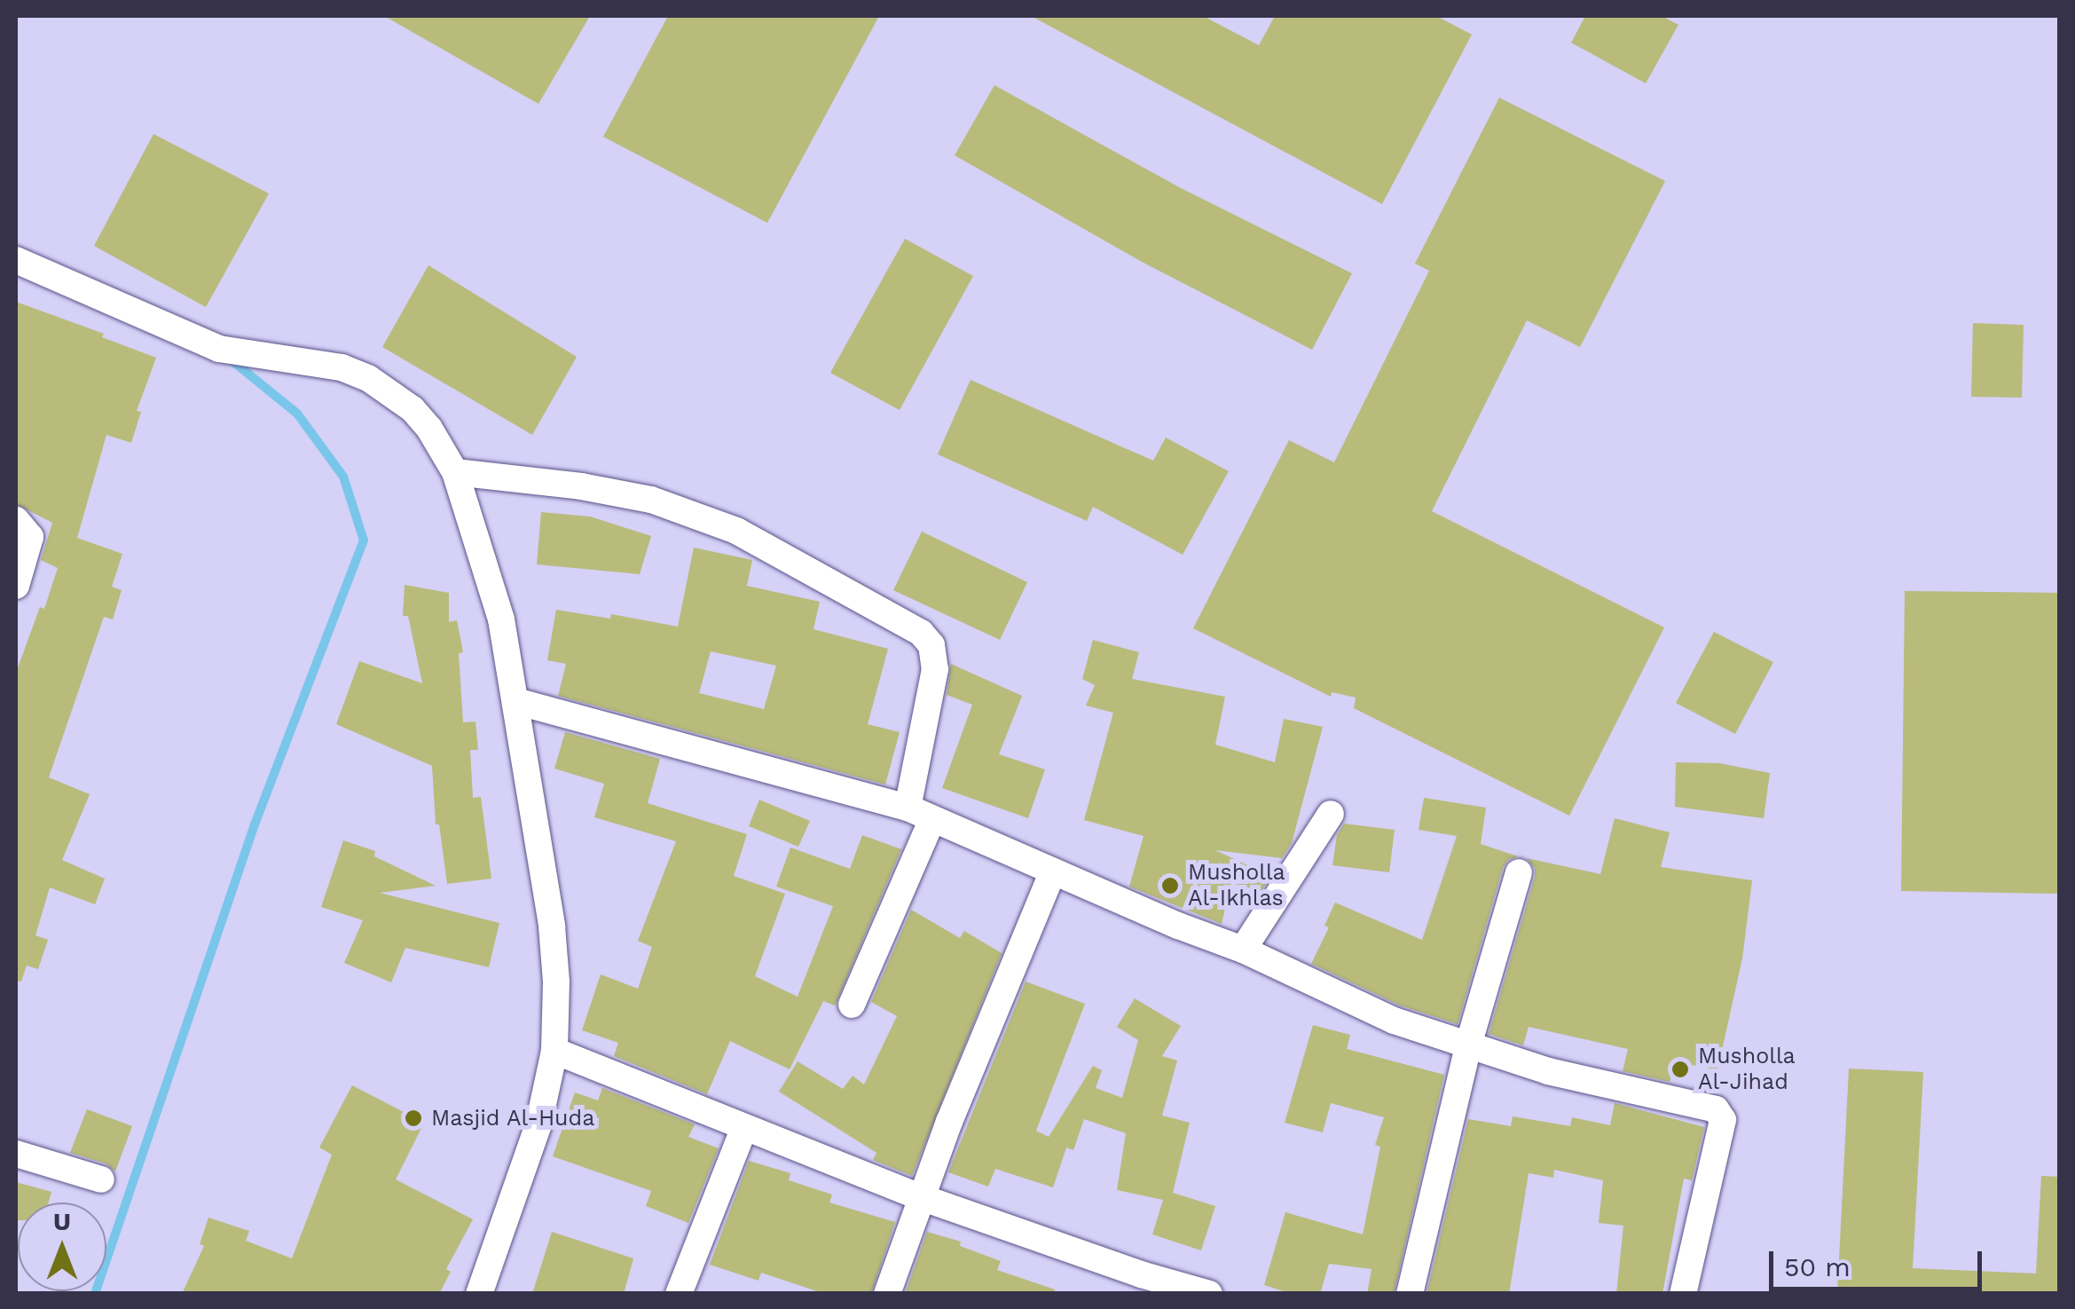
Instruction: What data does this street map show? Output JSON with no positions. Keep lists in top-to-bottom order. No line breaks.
{"places":["Musholla Al-Ikhlas","Musholla Al-Jihad","Masjid Al-Huda"],"scale_bar":"50 m","north":"top"}
